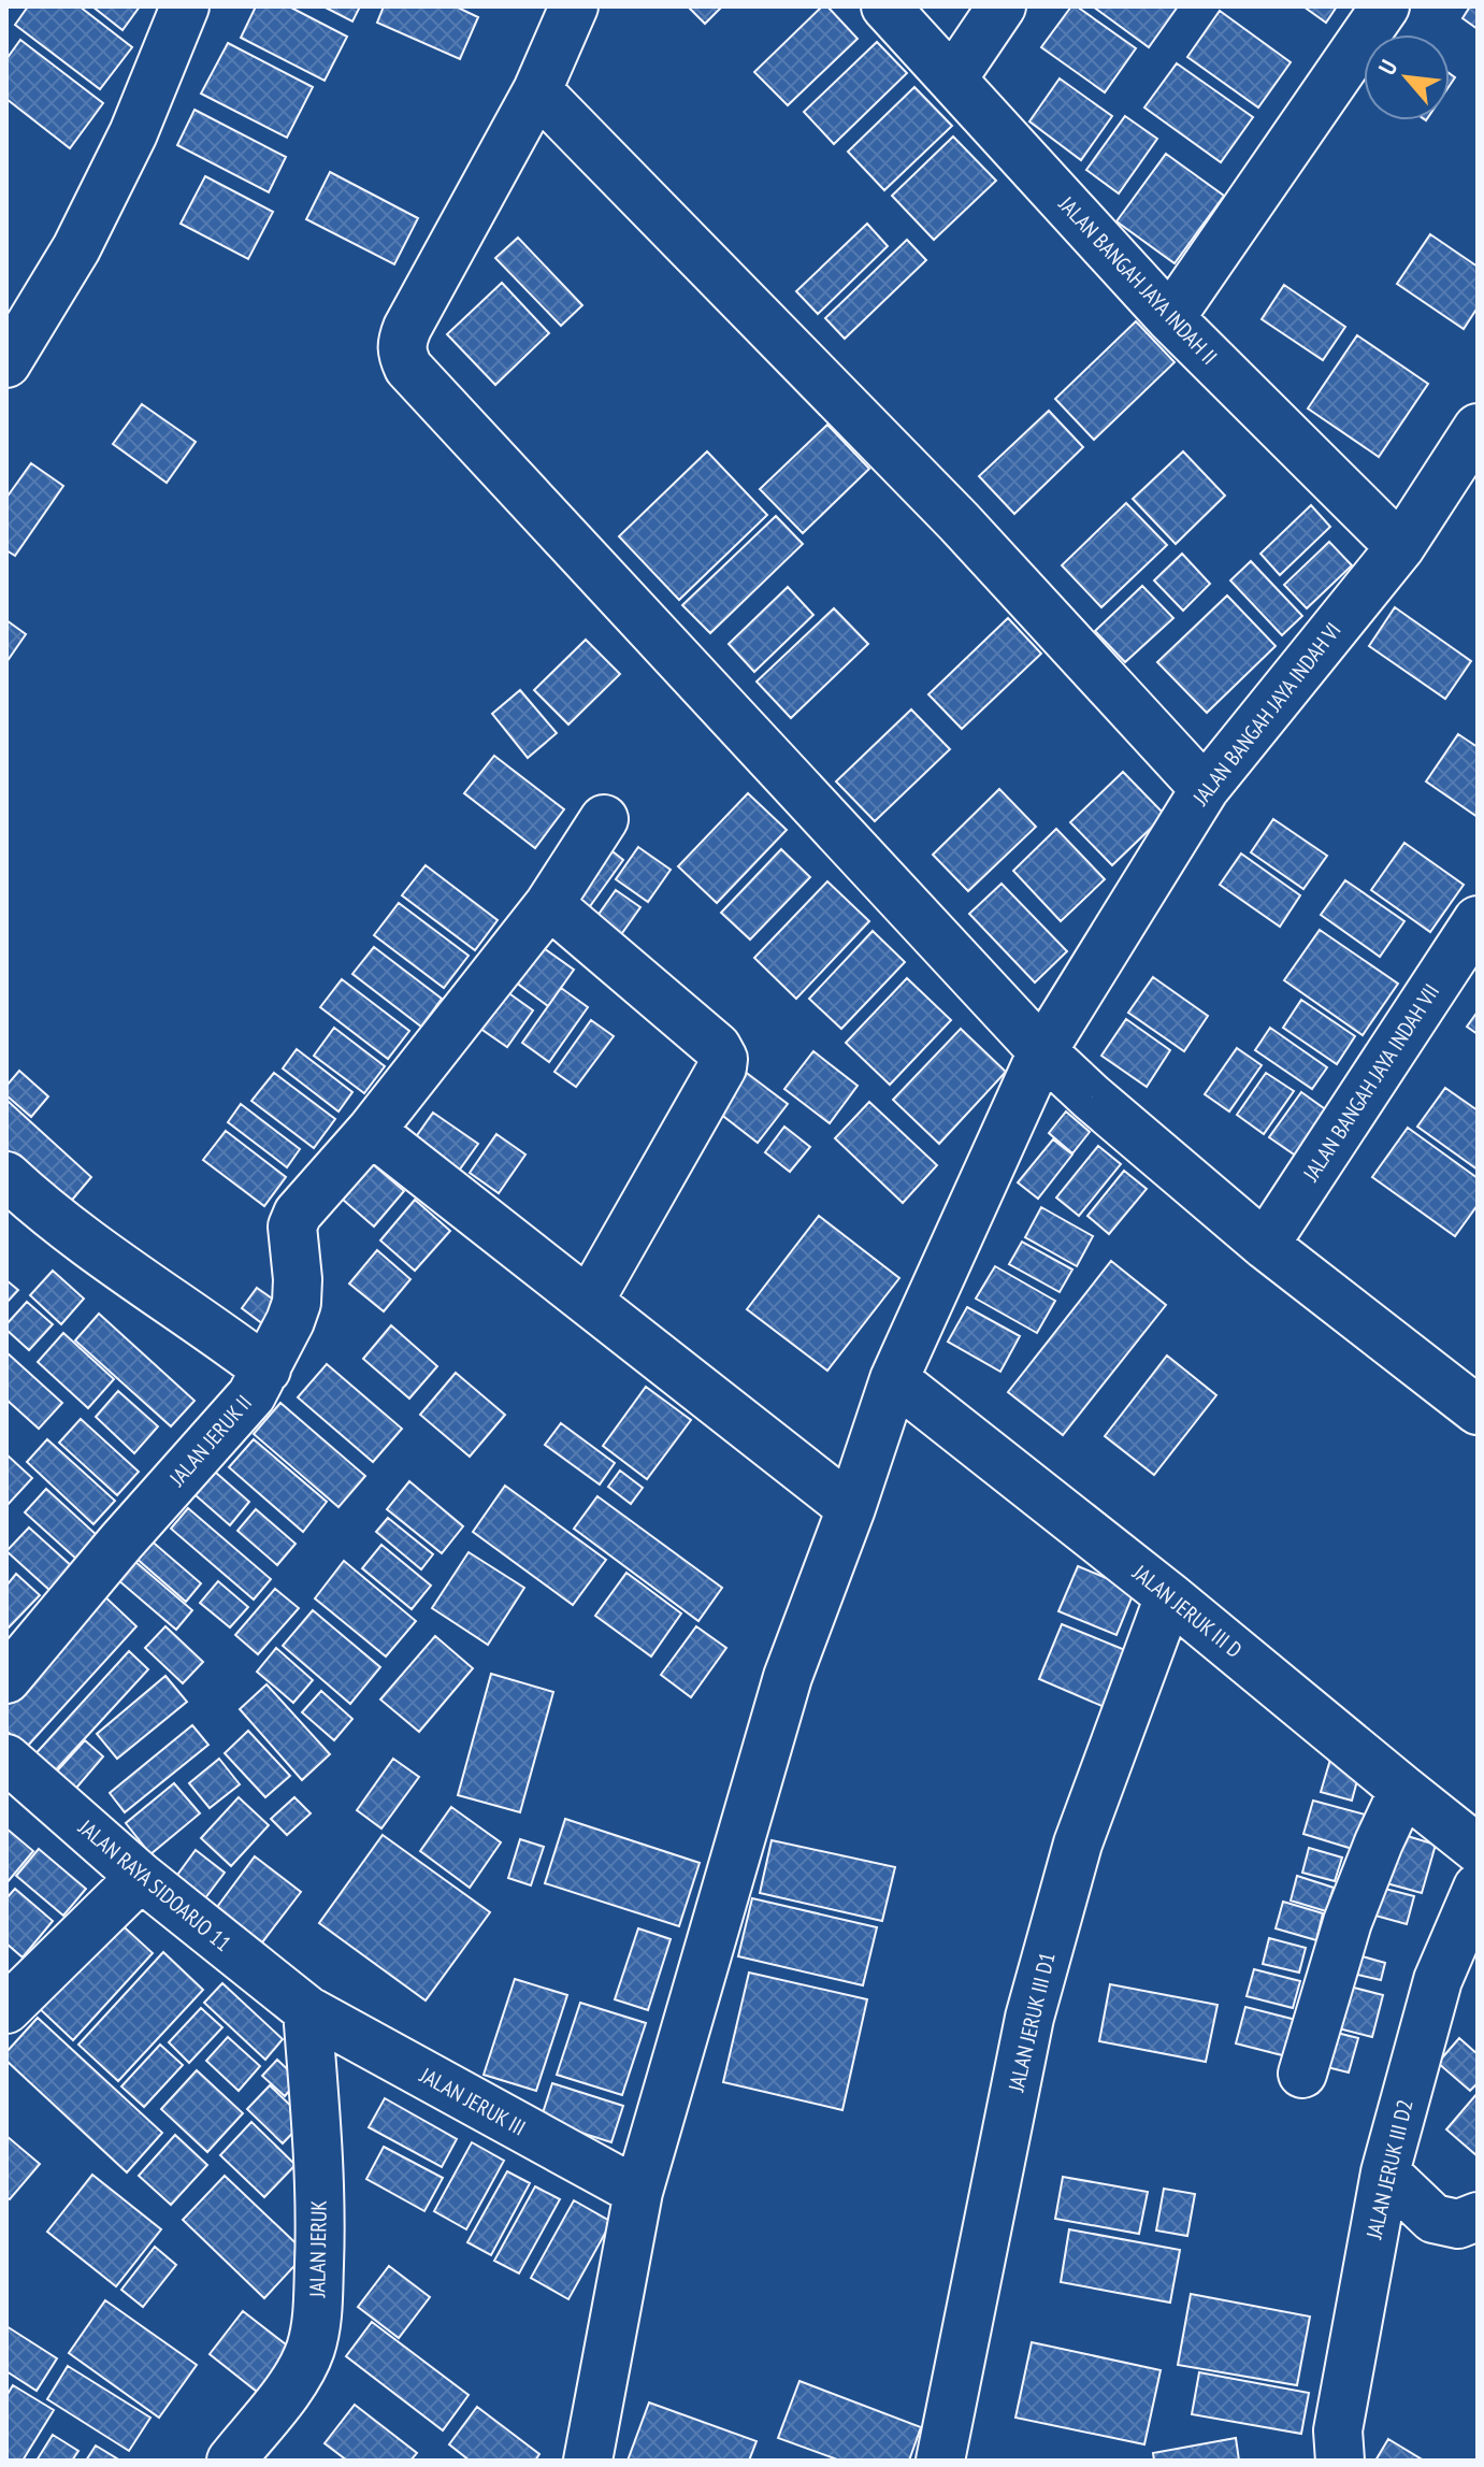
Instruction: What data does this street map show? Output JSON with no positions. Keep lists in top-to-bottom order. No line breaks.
{"streets":{"street":["JALAN BANGAH JAYA INDAH II","JALAN BANGAH JAYA INDAH VI","JALAN BANGAH JAYA INDAH VII","JALAN JERUK II","JALAN JERUK III D","JALAN RAYA SIDOARJO 11","JALAN JERUK III D1","JALAN JERUK III","JALAN JERUK III D2","JALAN JERUK"]},"crossings":[["JALAN BANGAH JAYA INDAH II","JALAN BANGAH JAYA INDAH VI"],["JALAN BANGAH JAYA INDAH VI","JALAN JERUK III D"],["JALAN BANGAH JAYA INDAH VI","JALAN JERUK III"],["JALAN JERUK III D","JALAN JERUK III D1"],["JALAN RAYA SIDOARJO 11","JALAN JERUK III"],["JALAN RAYA SIDOARJO 11","JALAN JERUK"],["JALAN JERUK III","JALAN JERUK"]],"north":"top left"}
